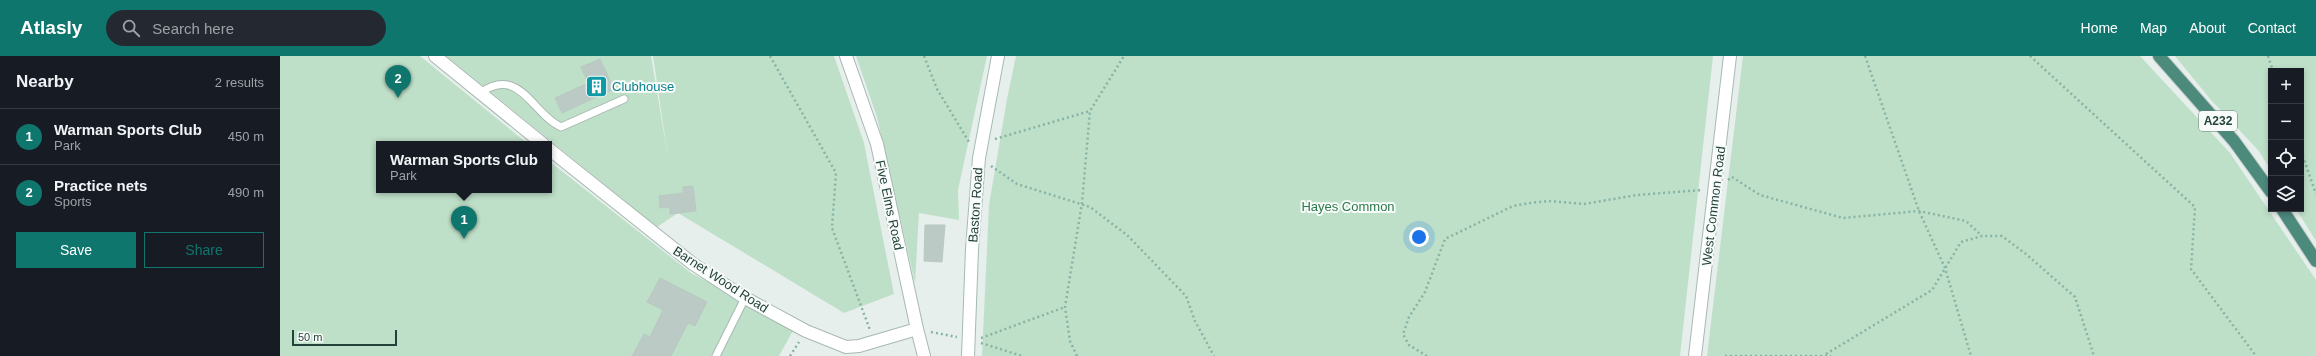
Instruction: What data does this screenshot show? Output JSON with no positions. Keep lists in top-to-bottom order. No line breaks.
{"streets":{"highway":["A232"],"street":["Five Elms Road","Baston Road","West Common Road","Barnet Wood Road"]},"crossings":[["Five Elms Road","Barnet Wood Road"]],"parks":["Hayes Common"],"places":{"building":["Clubhouse"]},"scale_bar":"50 m","page":{"header":"Atlasly","search":"Search here","nav":["Home","Map","About","Contact"],"heading":["Nearby","2 results"],"pins":["2","1"],"map_buttons":["+","−"],"list":[{"mark":"1","name":"Warman Sports Club","note":"Park","value":"450 m"},{"mark":"2","name":"Practice nets","note":"Sports","value":"490 m"}],"popup":["Warman Sports Club","Park"],"buttons":["Save","Share"],"scale":"50 m"}}
